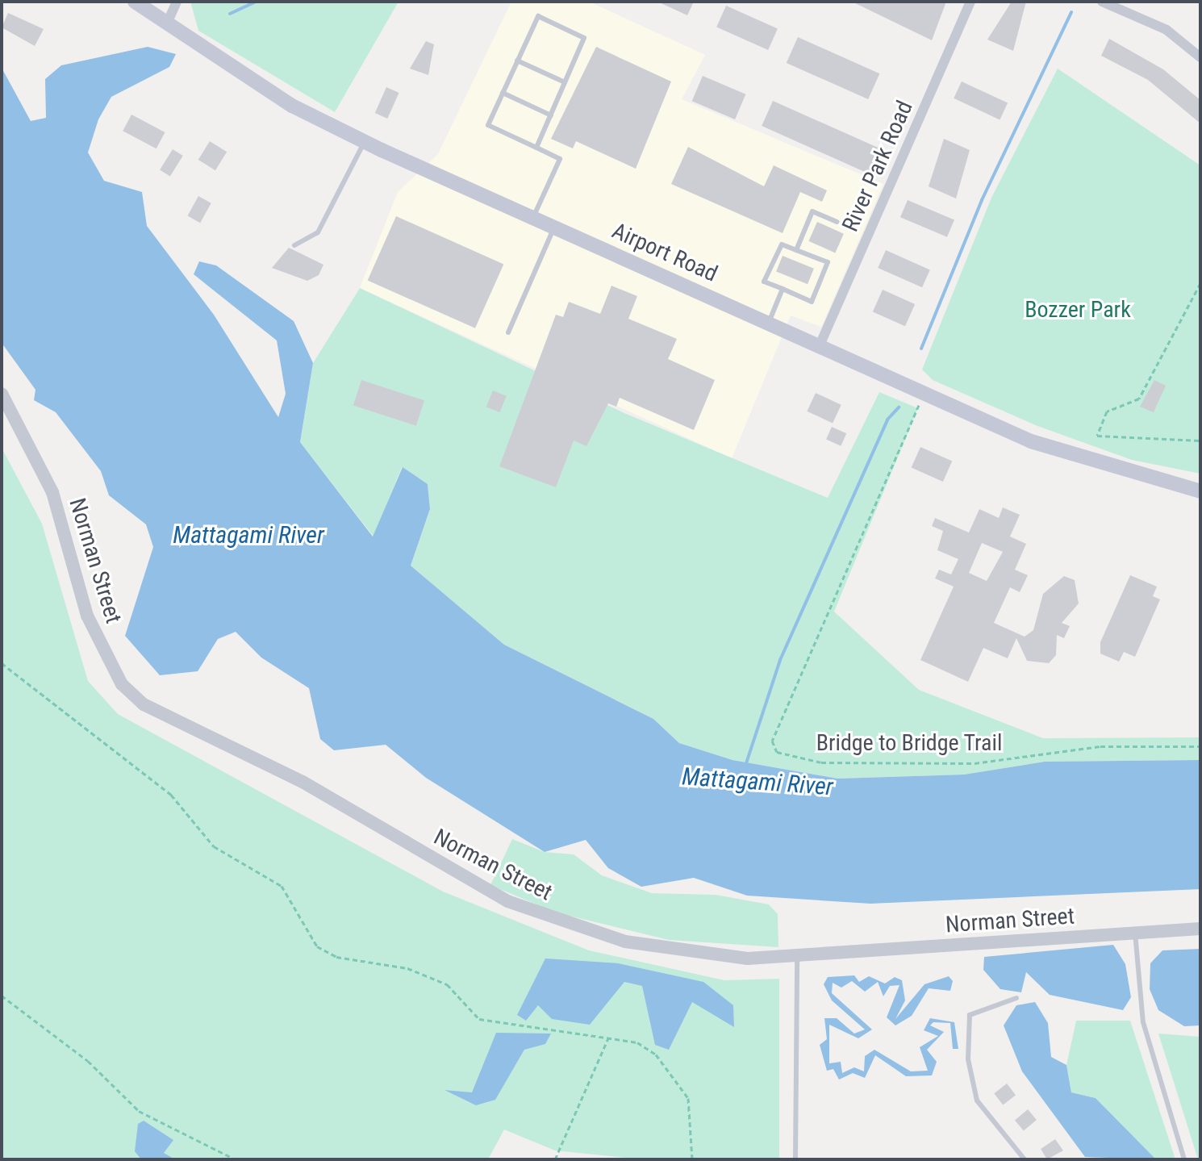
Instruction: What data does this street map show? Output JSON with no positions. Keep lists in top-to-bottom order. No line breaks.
{"streets":{"main road":["Airport Road"],"street":["River Park Road","Norman Street"],"path":["Bridge to Bridge Trail"]},"crossings":[["River Park Road","Airport Road"],["Airport Road","Bridge to Bridge Trail"]],"water":["Mattagami River"],"parks":["Bozzer Park"]}
